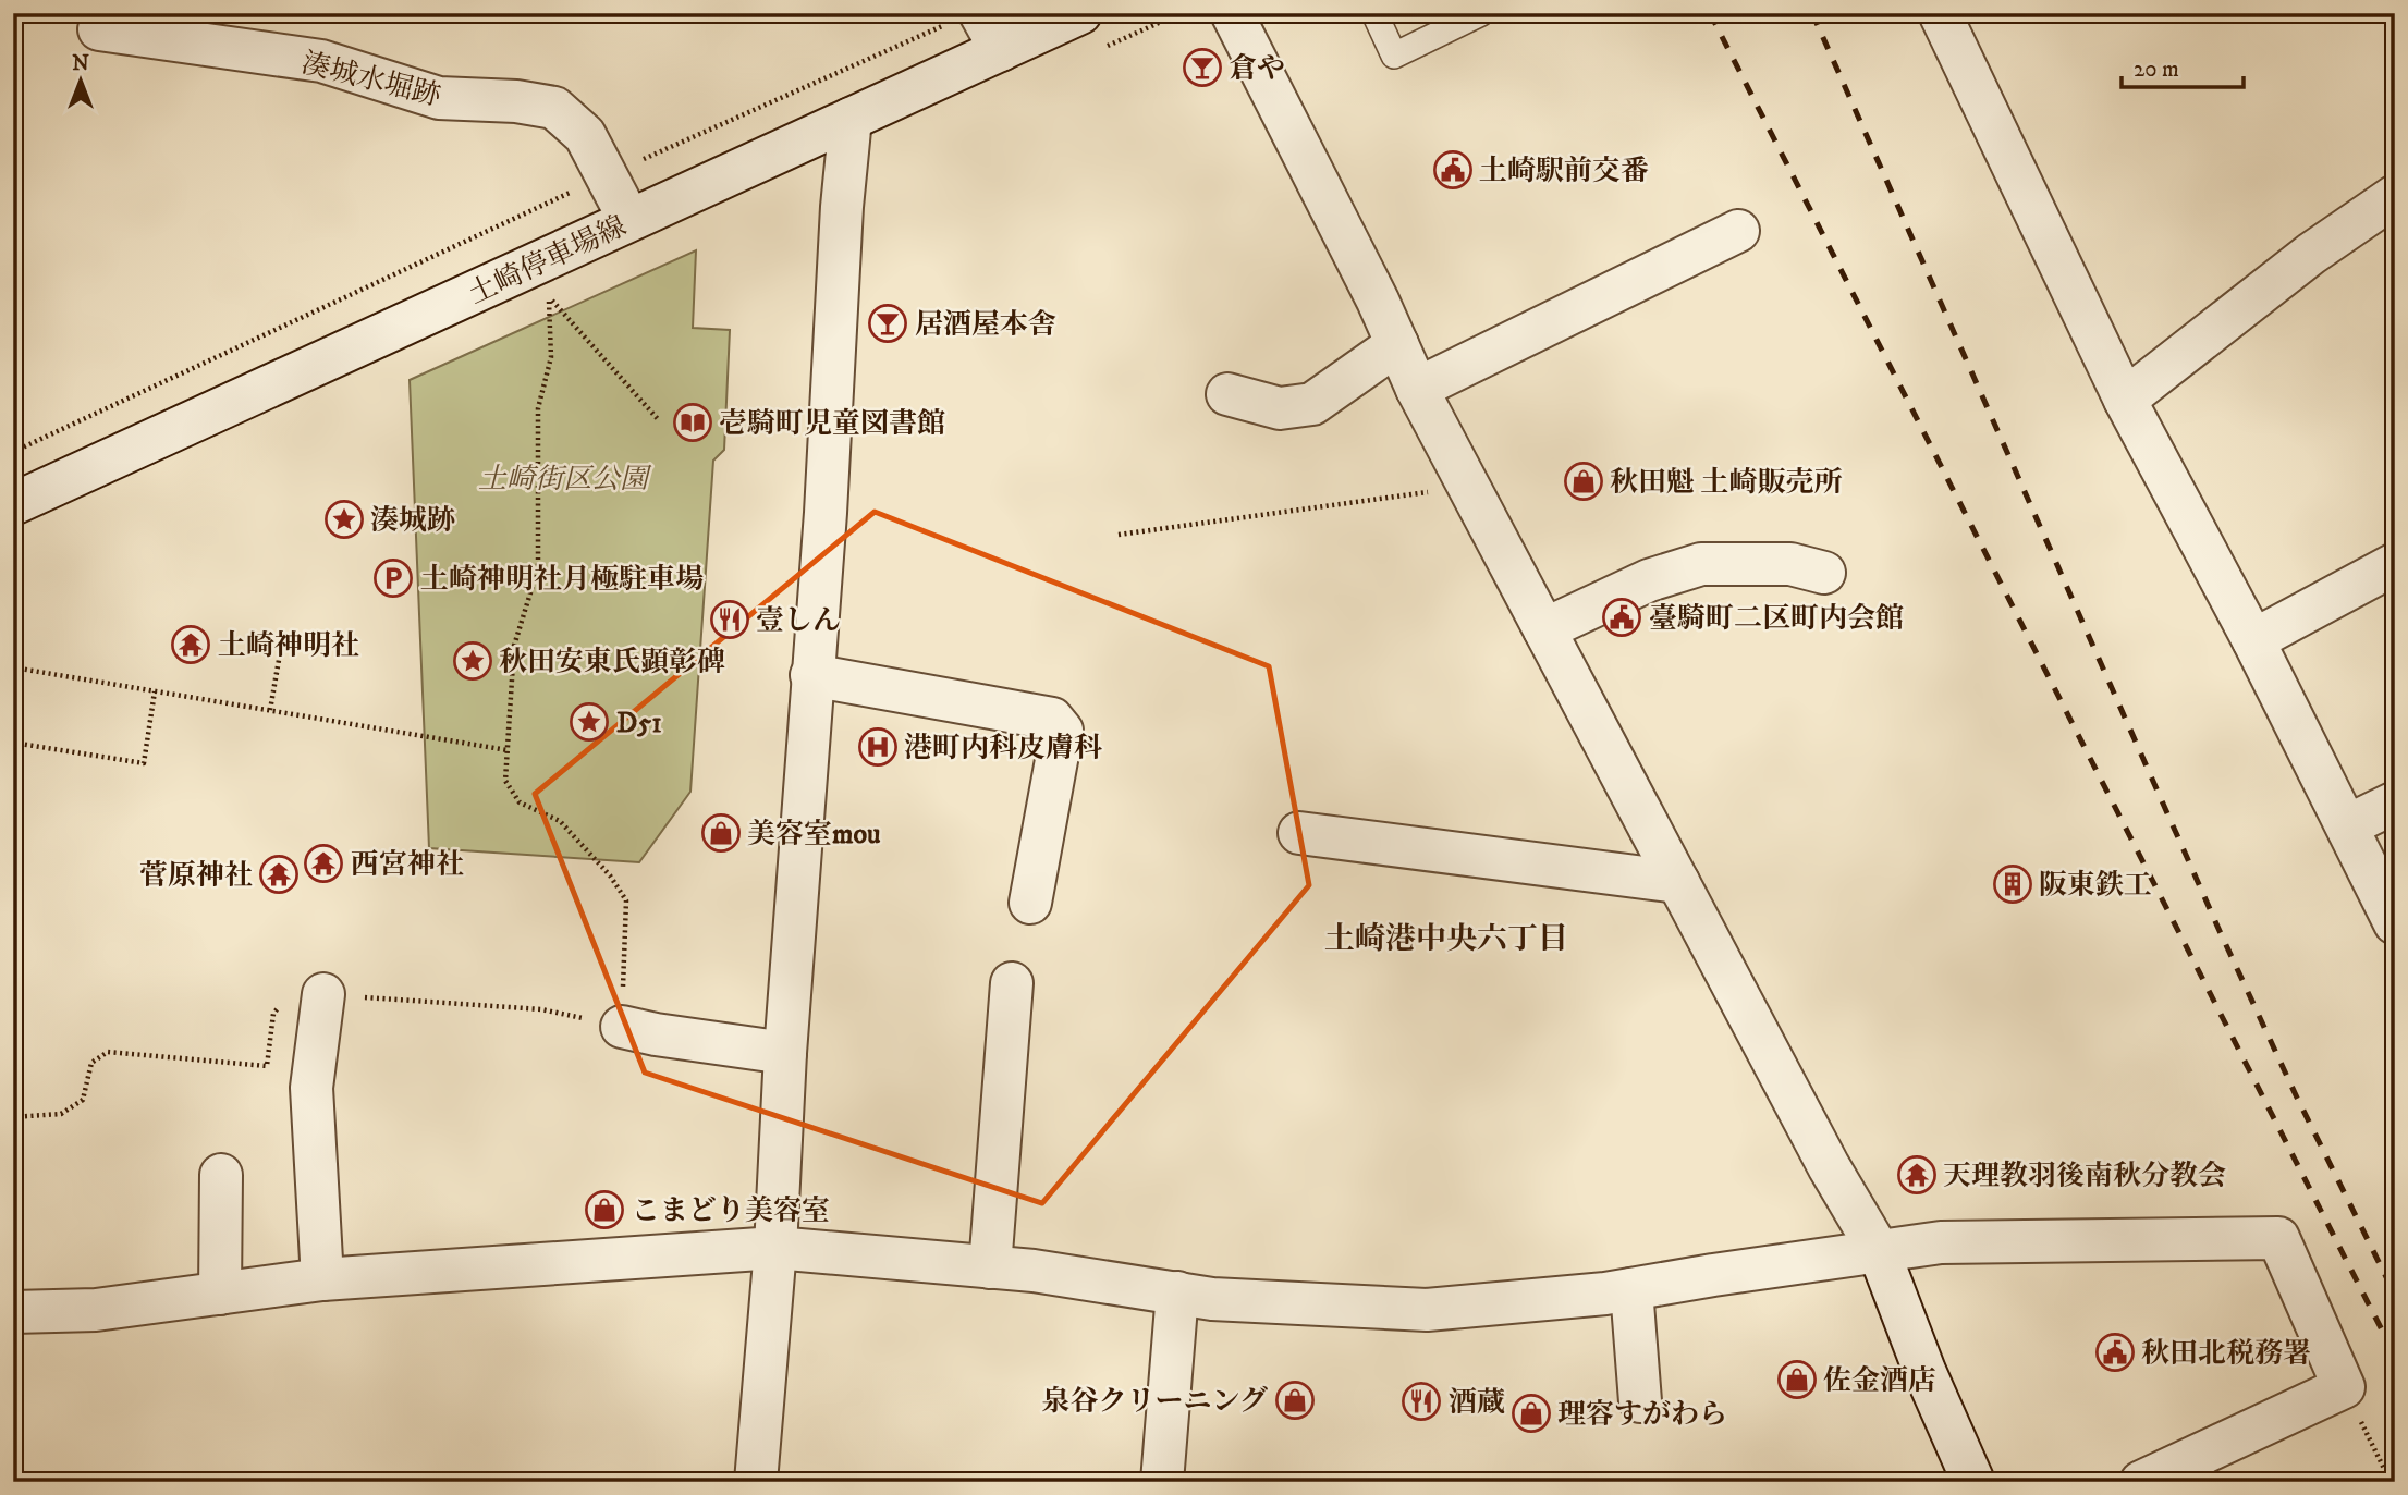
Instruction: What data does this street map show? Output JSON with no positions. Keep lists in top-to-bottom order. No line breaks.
{"streets":{"street":["湊城水堀跡","土崎停車場線"]},"crossings":[["湊城水堀跡","土崎停車場線"]],"districts":["土崎港中央六丁目"],"parks":["土崎街区公園"],"places":{"bar":["倉や","居酒屋本舎"],"public building":["土崎駅前交番","臺騎町二区町内会館","秋田北税務署"],"library":["壱騎町児童図書館"],"shop":["秋田魁 土崎販売所","美容室mou","こまどり美容室","佐金酒店","泉谷クリーニング","理容すがわら"],"place":["湊城跡","秋田安東氏顕彰碑","D51"],"parking":["土崎神明社月極駐車場"],"restaurant":["壹しん","酒蔵"],"temple":["土崎神明社","西宮神社","菅原神社","天理教羽後南秋分教会"],"hospital":["港町内科皮膚科"],"building":["阪東鉄工"]},"scale_bar":"20 m","north":"top"}
